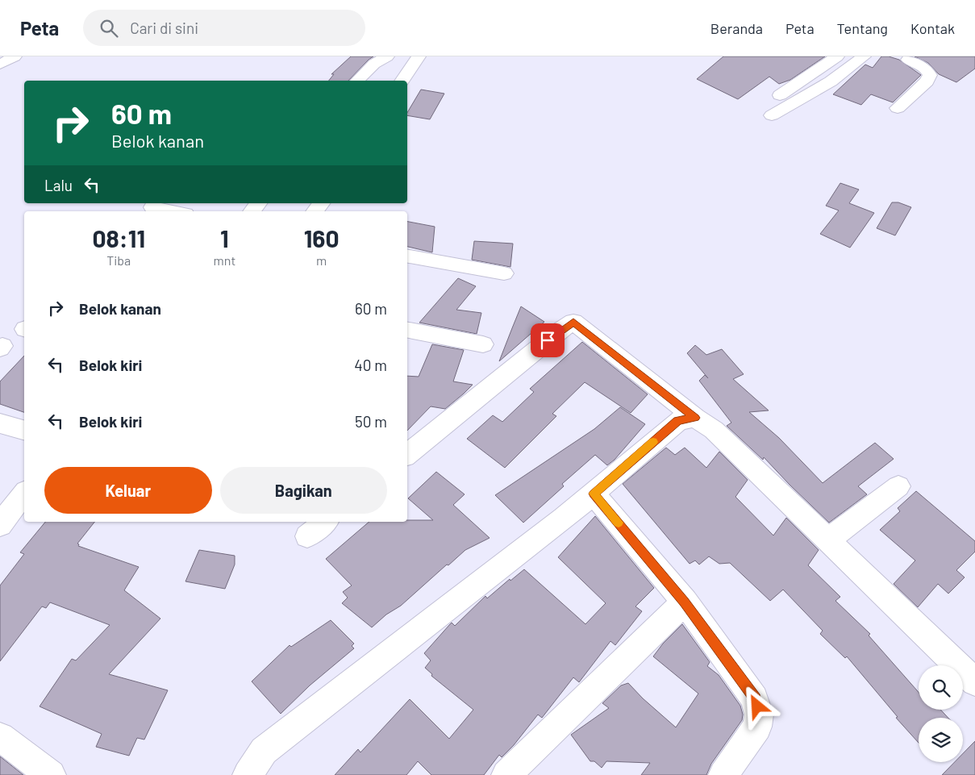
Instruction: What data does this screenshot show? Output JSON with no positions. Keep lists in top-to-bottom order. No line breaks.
{"page":{"header":"Peta","search":"Cari di sini","nav":["Beranda","Peta","Tentang","Kontak"],"turn":["60 m","Belok kanan"],"then":"Lalu","eta":["08:11","Tiba","1","mnt","160","m"],"list":[{"name":"Belok kanan","value":"60 m"},{"name":"Belok kiri","value":"40 m"},{"name":"Belok kiri","value":"50 m"}],"buttons":["Keluar","Bagikan"]}}
